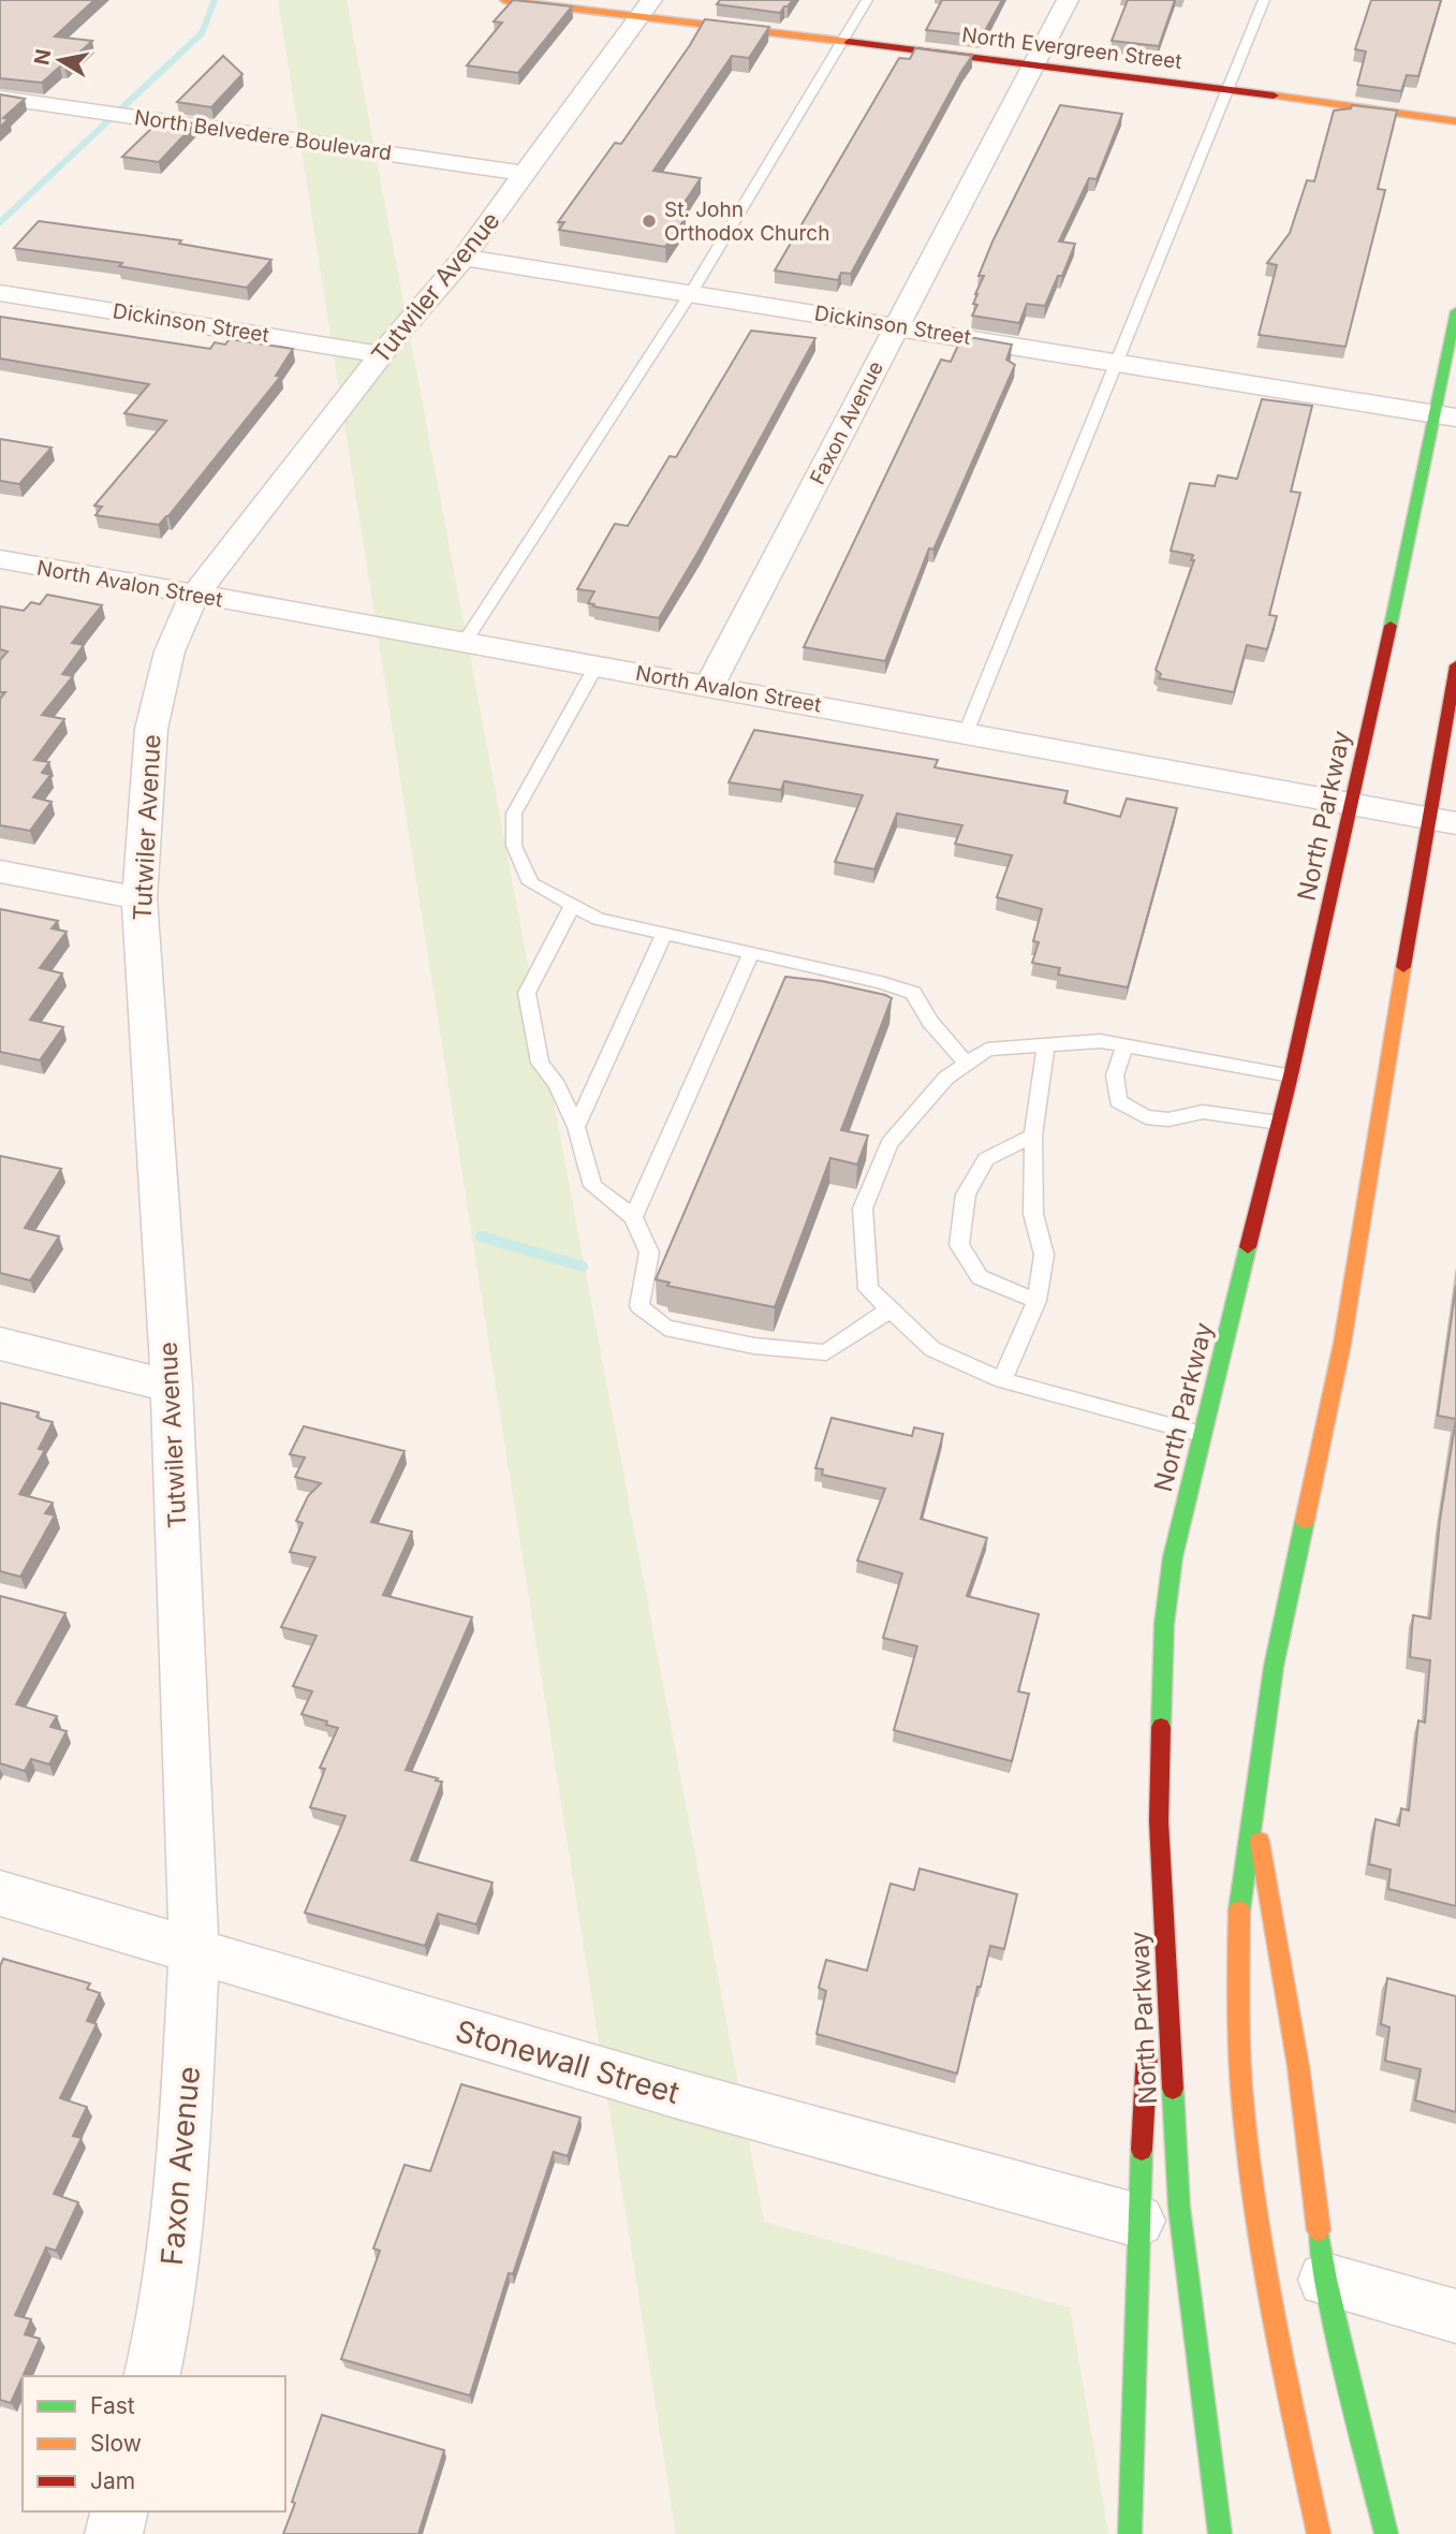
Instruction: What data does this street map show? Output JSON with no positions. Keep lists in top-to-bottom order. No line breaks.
{"streets":{"main road":["North Evergreen Street","North Parkway"],"street":["North Belvedere Boulevard","Tutwiler Avenue","Dickinson Street","Faxon Avenue","North Avalon Street","Stonewall Street"]},"crossings":[["North Evergreen Street","Tutwiler Avenue"],["North Evergreen Street","Faxon Avenue"],["North Belvedere Boulevard","Tutwiler Avenue"],["Tutwiler Avenue","Dickinson Street"],["Tutwiler Avenue","Faxon Avenue"],["Tutwiler Avenue","North Avalon Street"],["Tutwiler Avenue","Stonewall Street"],["Dickinson Street","Faxon Avenue"],["Dickinson Street","North Parkway"],["Faxon Avenue","North Avalon Street"],["Faxon Avenue","Stonewall Street"],["North Avalon Street","North Parkway"]],"places":["St. John Orthodox Church"],"legend":["Fast","Slow","Jam"],"north":"left"}
